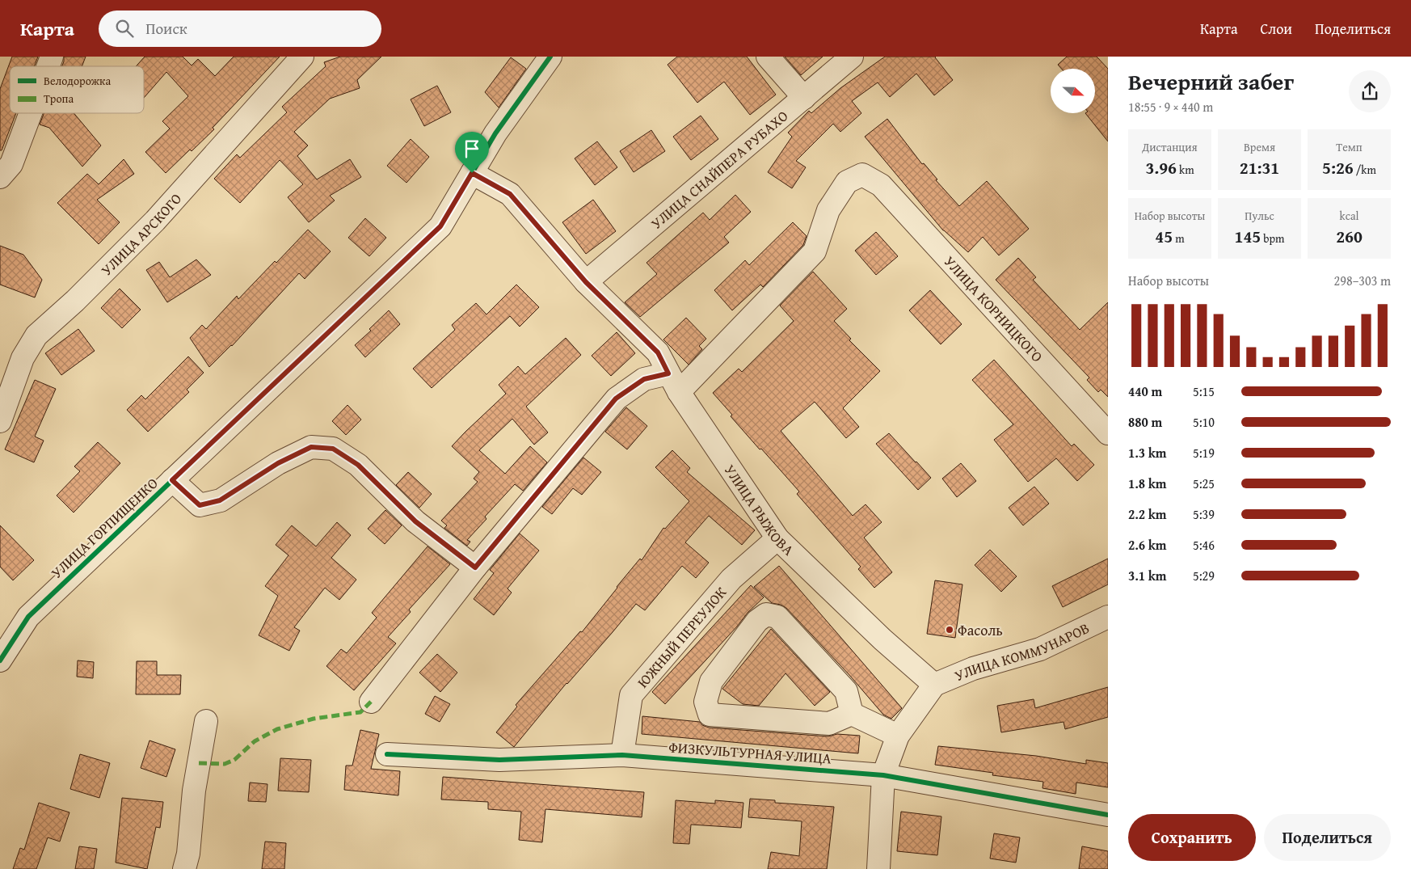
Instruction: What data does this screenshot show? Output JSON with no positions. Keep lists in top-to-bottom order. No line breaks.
{"streets":{"street":["УЛИЦА СНАЙПЕРА РУБАХО","УЛИЦА АРСКОГО","УЛИЦА КОРНИЦКОГО","УЛИЦА РЫЖОВА","УЛИЦА ГОРПИЩЕНКО","ЮЖНЫЙ ПЕРЕУЛОК","УЛИЦА КОММУНАРОВ","ФИЗКУЛЬТУРНАЯ УЛИЦА"]},"crossings":[["УЛИЦА СНАЙПЕРА РУБАХО","УЛИЦА РЫЖОВА"],["УЛИЦА КОРНИЦКОГО","УЛИЦА РЫЖОВА"],["УЛИЦА РЫЖОВА","УЛИЦА ГОРПИЩЕНКО"],["УЛИЦА РЫЖОВА","ЮЖНЫЙ ПЕРЕУЛОК"],["УЛИЦА РЫЖОВА","УЛИЦА КОММУНАРОВ"],["ЮЖНЫЙ ПЕРЕУЛОК","ФИЗКУЛЬТУРНАЯ УЛИЦА"]],"places":["Фасоль"],"legend":["Велодорожка","Тропа"],"north":"right","page":{"header":"Карта","search":"Поиск","nav":["Карта","Слои","Поделиться"],"heading":["Вечерний забег","18:55 · 9 × 440 m"],"stats":[["Дистанция","3.96 km"],["Время","21:31"],["Темп","5:26 /km"],["Набор высоты","45 m"],["Пульс","145 bpm"],["kcal","260"]],"chart":["Набор высоты","298–303 m"],"list":[{"name":"440 m","note":"5:15"},{"name":"880 m","note":"5:10"},{"name":"1.3 km","note":"5:19"},{"name":"1.8 km","note":"5:25"},{"name":"2.2 km","note":"5:39"},{"name":"2.6 km","note":"5:46"},{"name":"3.1 km","note":"5:29"}],"buttons":["Сохранить","Поделиться"]}}
